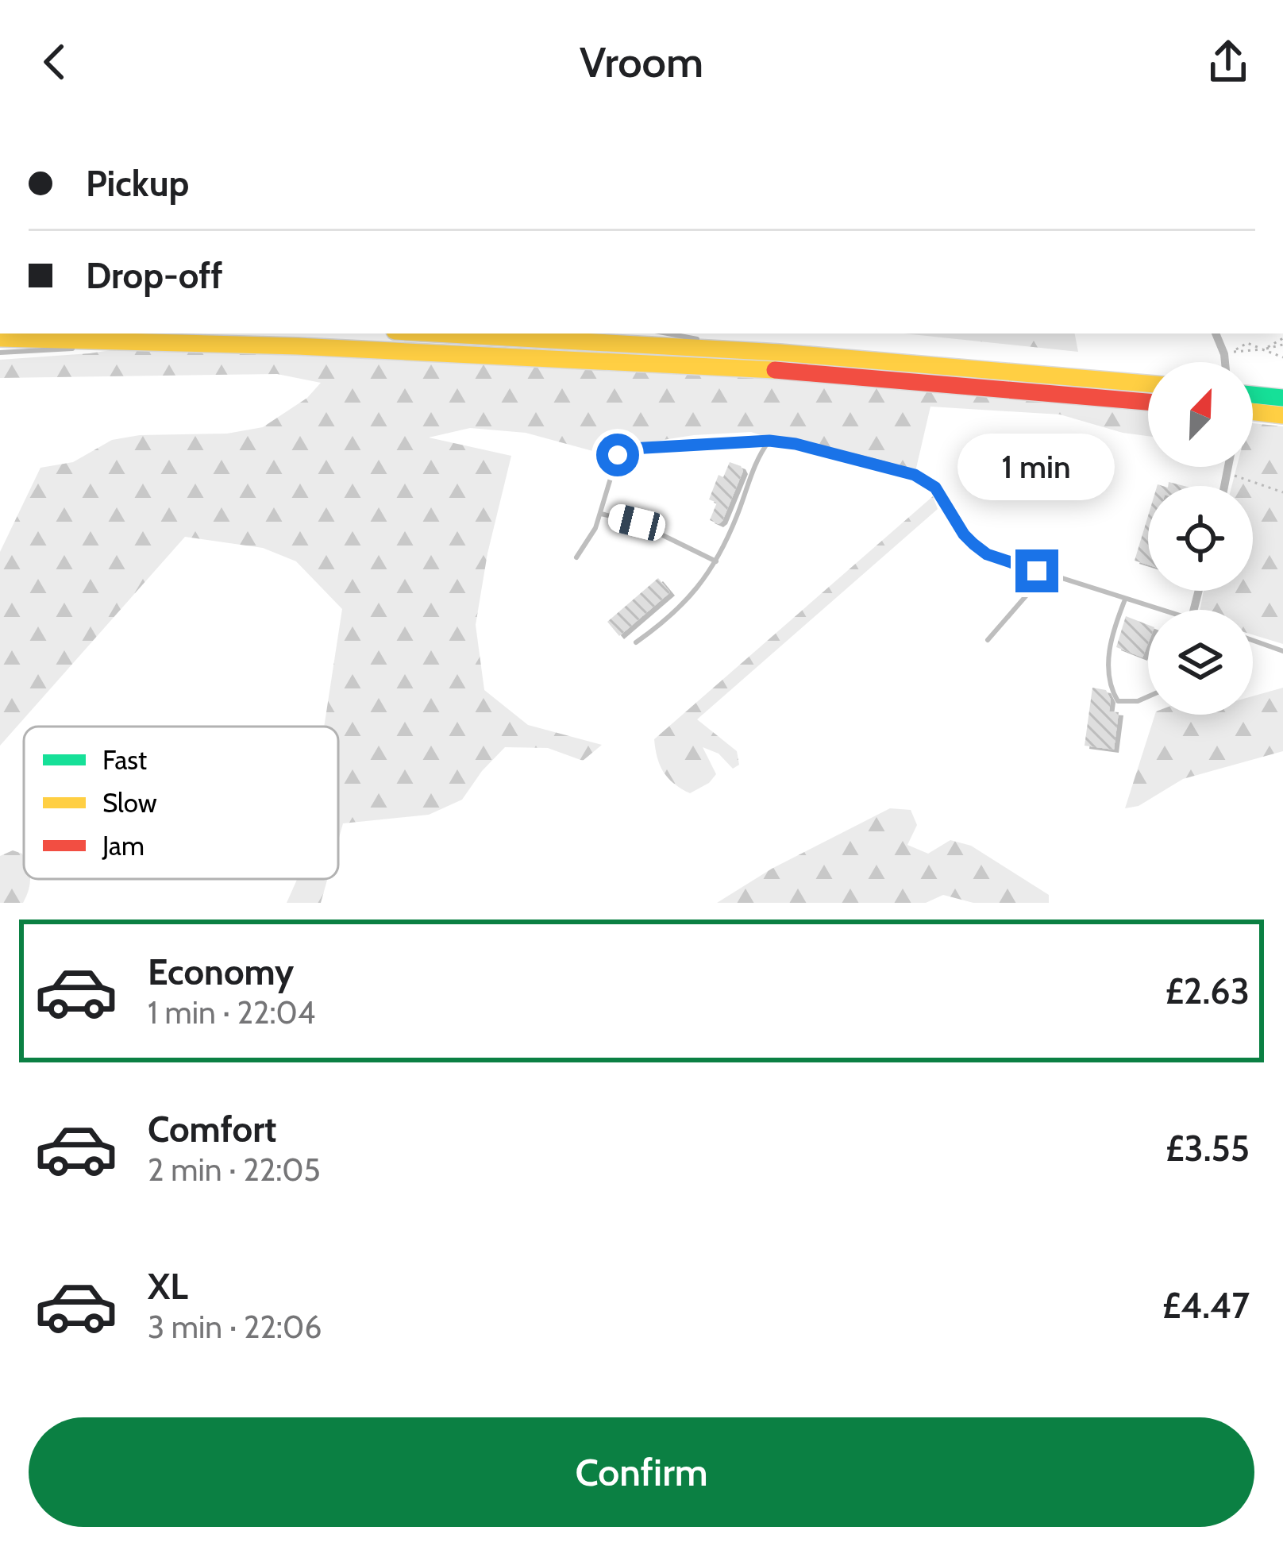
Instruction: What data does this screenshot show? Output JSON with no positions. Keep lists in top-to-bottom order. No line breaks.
{"legend":["Fast","Slow","Jam"],"north":"top right","page":{"header":"Vroom","banner":["Pickup","Drop-off"],"bubble":"1 min","list":[{"name":"Economy","note":"1 min · 22:04","value":"£2.63"},{"name":"Comfort","note":"2 min · 22:05","value":"£3.55"},{"name":"XL","note":"3 min · 22:06","value":"£4.47"}],"buttons":"Confirm"}}
